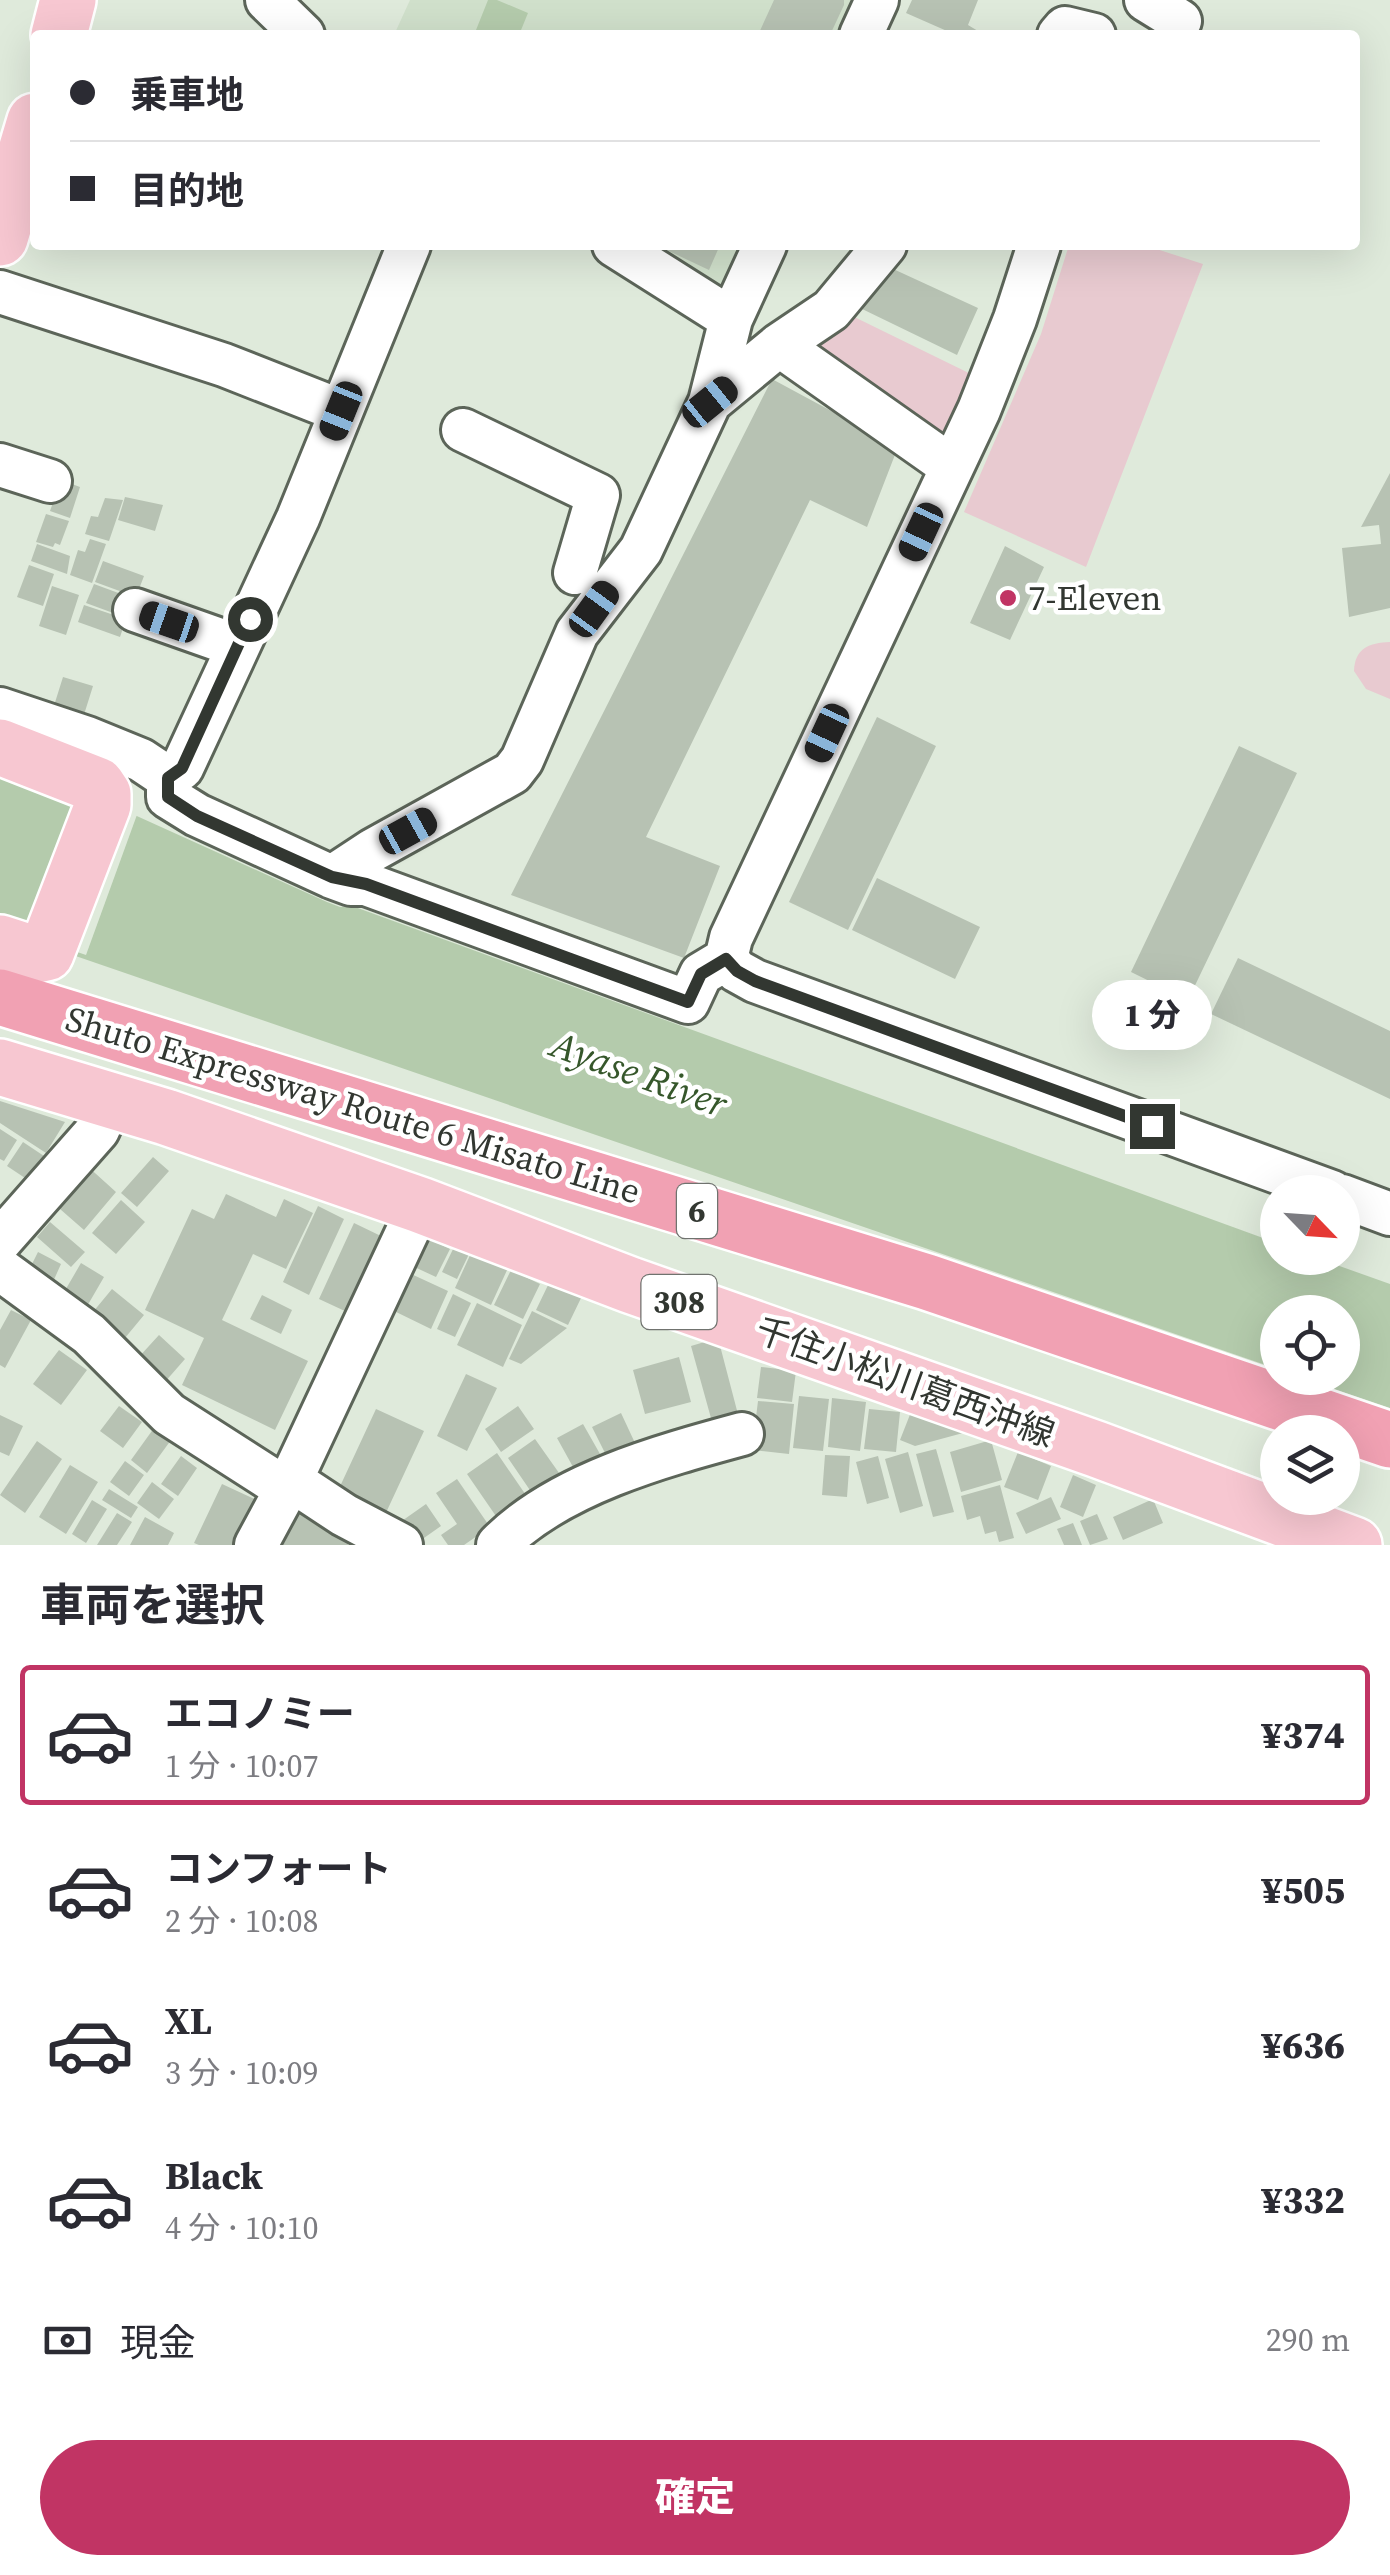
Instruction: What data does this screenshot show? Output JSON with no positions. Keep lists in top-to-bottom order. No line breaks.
{"streets":{"highway":["Shuto Expressway Route 6 Misato Line","6"],"main road":["308","千住小松川葛西沖線"]},"water":["Ayase River"],"places":["7-Eleven"],"north":"bottom right","page":{"banner":["乗車地","目的地"],"bubble":"1 分","heading":"車両を選択","list":[{"name":"エコノミー","note":"1 分 · 10:07","value":"¥374"},{"name":"コンフォート","note":"2 分 · 10:08","value":"¥505"},{"name":"XL","note":"3 分 · 10:09","value":"¥636"},{"name":"Black","note":"4 分 · 10:10","value":"¥332"}],"pay":["現金","290 m"],"buttons":"確定"}}
